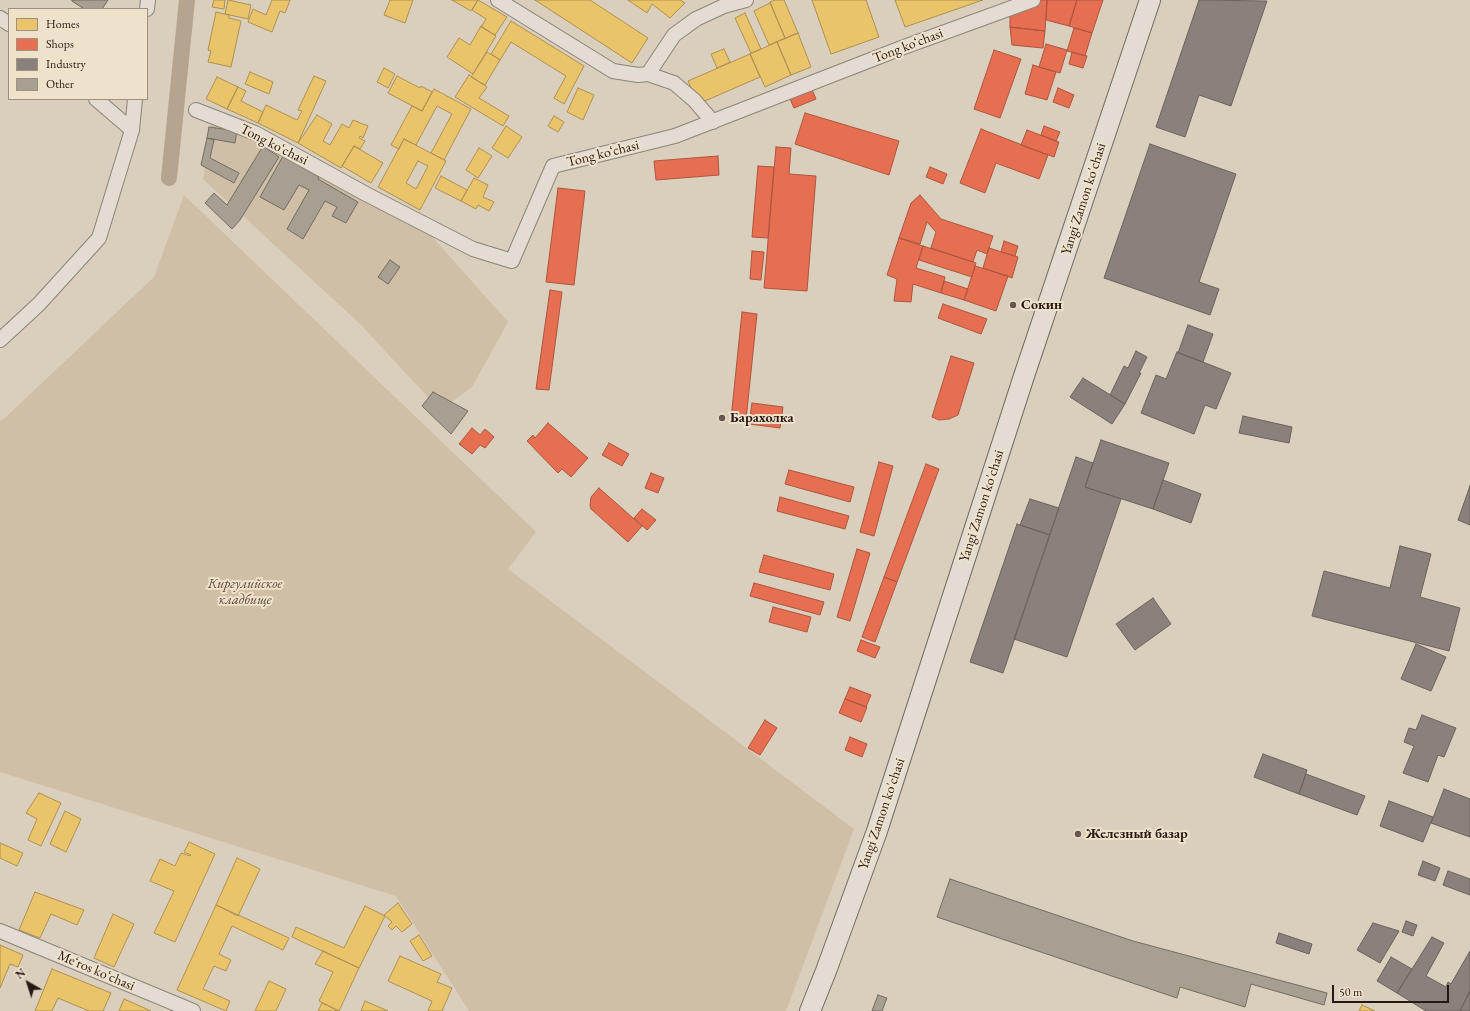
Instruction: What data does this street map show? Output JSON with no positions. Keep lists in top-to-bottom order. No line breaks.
{"streets":{"street":["Tong koʻchasi","Yangi Zamon ko'chasi","Meʻros koʻchasi"]},"parks":["Киргулийское кладбище"],"places":["Сокин","Барахолка","Железный базар"],"legend":["Homes","Shops","Industry","Other"],"scale_bar":"50 m","north":"top left"}
